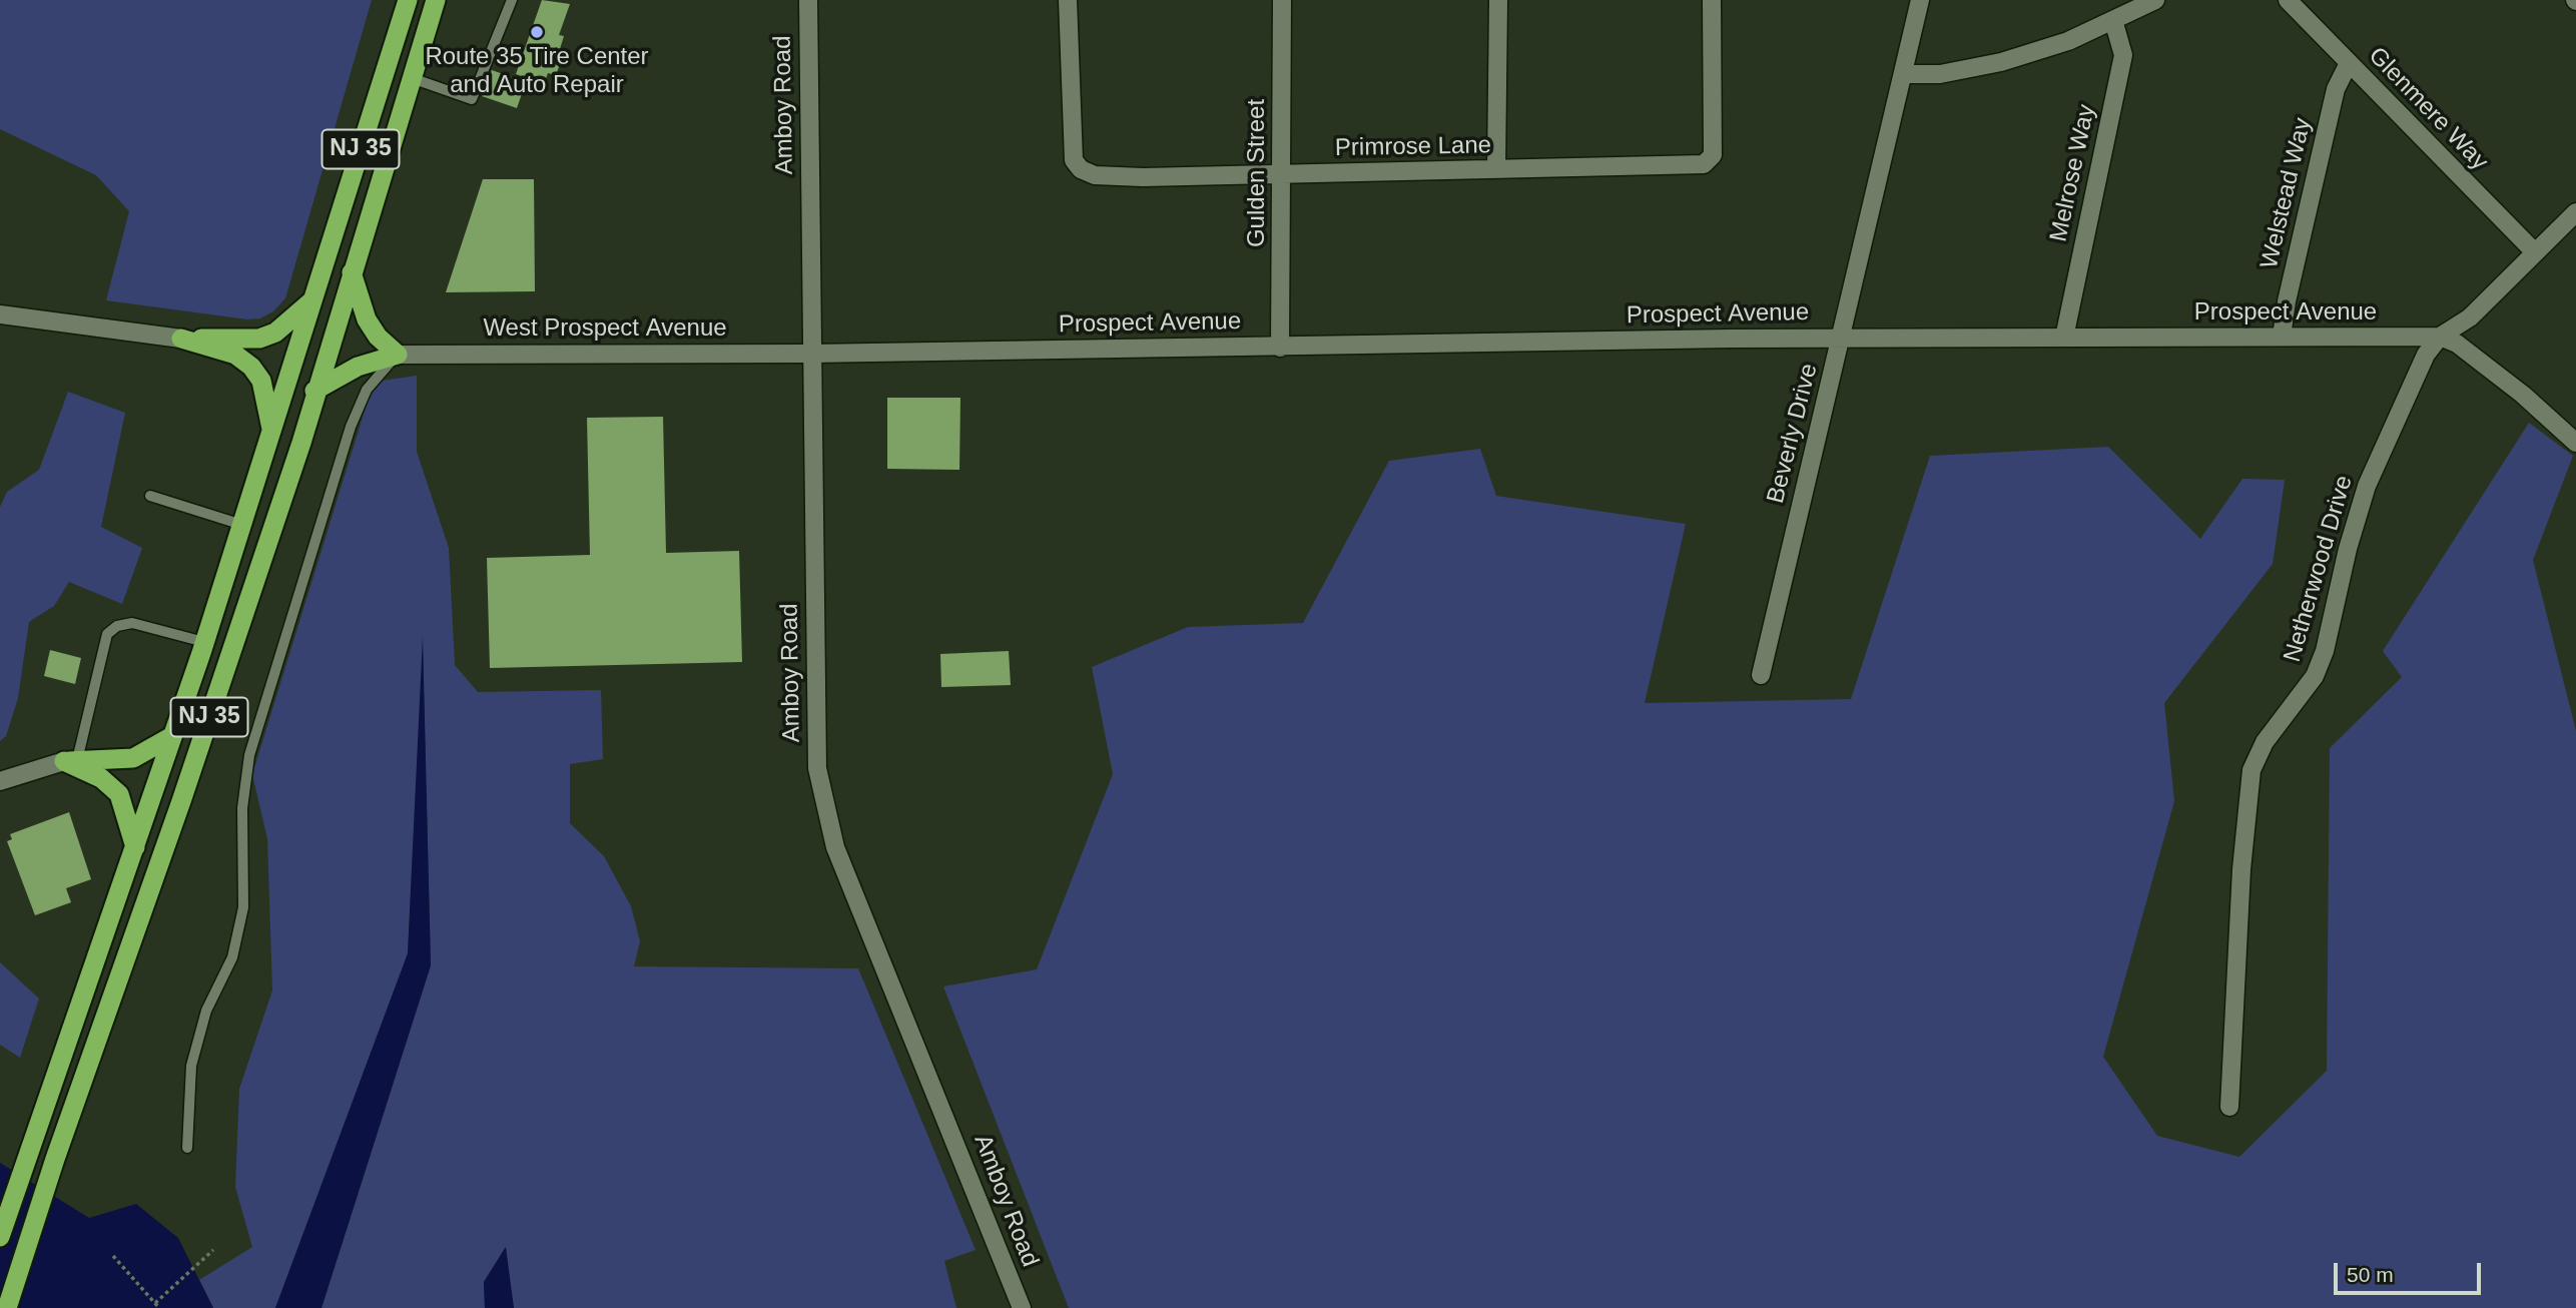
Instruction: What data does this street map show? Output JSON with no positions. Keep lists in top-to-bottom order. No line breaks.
{"streets":{"highway":["NJ 35"],"street":["Amboy Road","Glenmere Way","Primrose Lane","Gulden Street","Melrose Way","Welstead Way","Prospect Avenue","West Prospect Avenue","Beverly Drive","Netherwood Drive"]},"crossings":[["Amboy Road","Prospect Avenue"],["Amboy Road","West Prospect Avenue"],["Glenmere Way","Welstead Way"],["Primrose Lane","Gulden Street"],["Gulden Street","Prospect Avenue"],["Melrose Way","Prospect Avenue"],["Welstead Way","Prospect Avenue"],["Prospect Avenue","West Prospect Avenue"],["Prospect Avenue","Beverly Drive"],["Prospect Avenue","Netherwood Drive"]],"places":["Route 35 Tire Center and Auto Repair"],"scale_bar":"50 m"}
